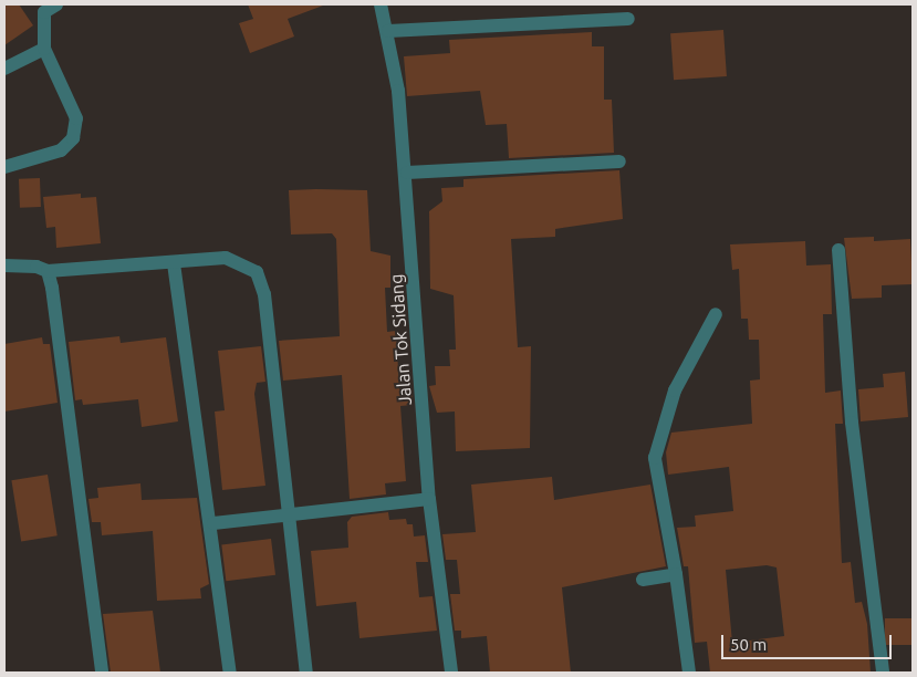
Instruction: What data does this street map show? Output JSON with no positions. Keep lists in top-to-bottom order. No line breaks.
{"streets":{"street":["Jalan Tok Sidang"]},"scale_bar":"50 m"}
